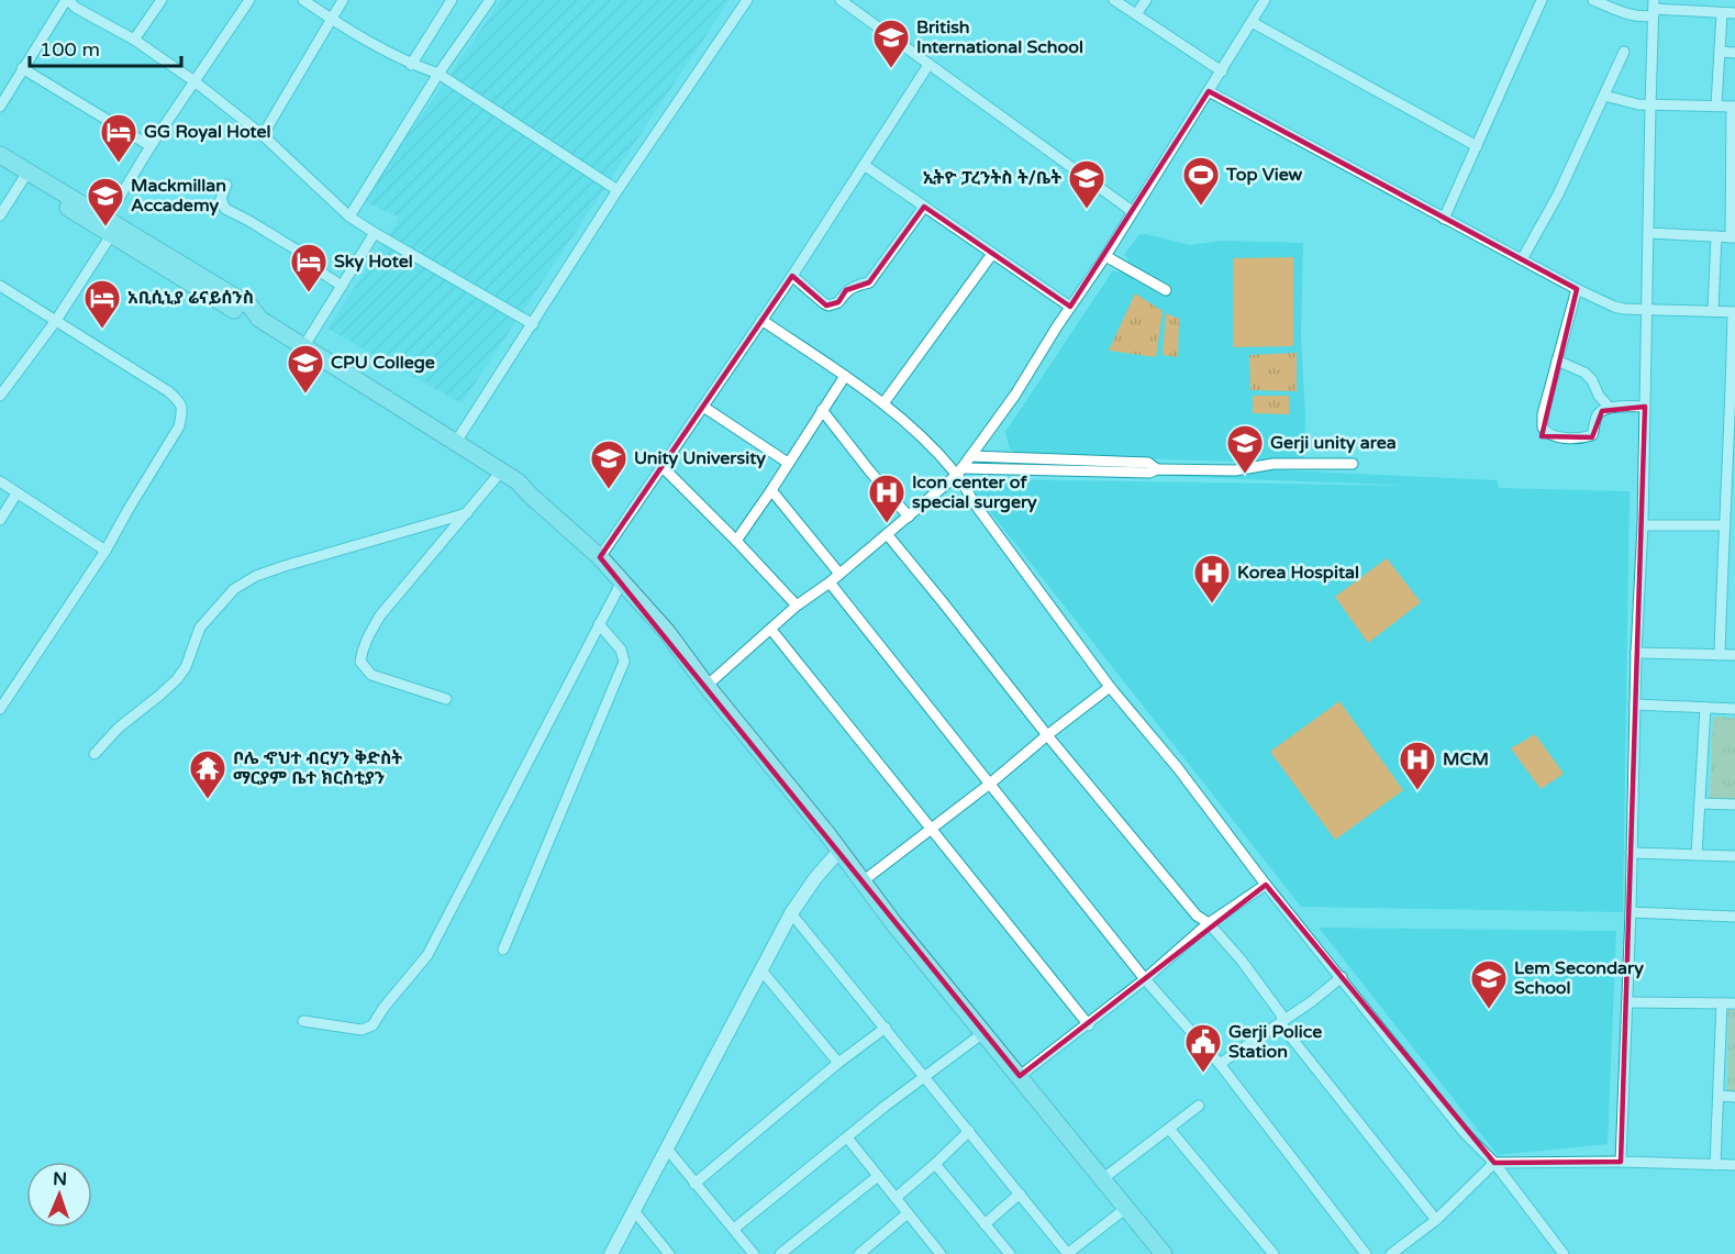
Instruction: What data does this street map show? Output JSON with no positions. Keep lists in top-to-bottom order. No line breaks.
{"places":{"school or university":["British International School","ኢትዮ ፓረንትስ ት/ቤት","Mackmillan Accademy","CPU College","Gerji unity area","Unity University","Lem Secondary School"],"hotel":["GG Royal Hotel","Sky Hotel","አቢሲኒያ ሬናይሰንስ"],"sports":["Top View"],"hospital":["Icon center of special surgery","Korea Hospital","MCM"],"temple":["ቦሌ ኆህተ ብርሃን ቅድስት ማርያም ቤተ ክርስቲያን"],"public building":["Gerji Police Station"]},"scale_bar":"100 m","north":"top"}
